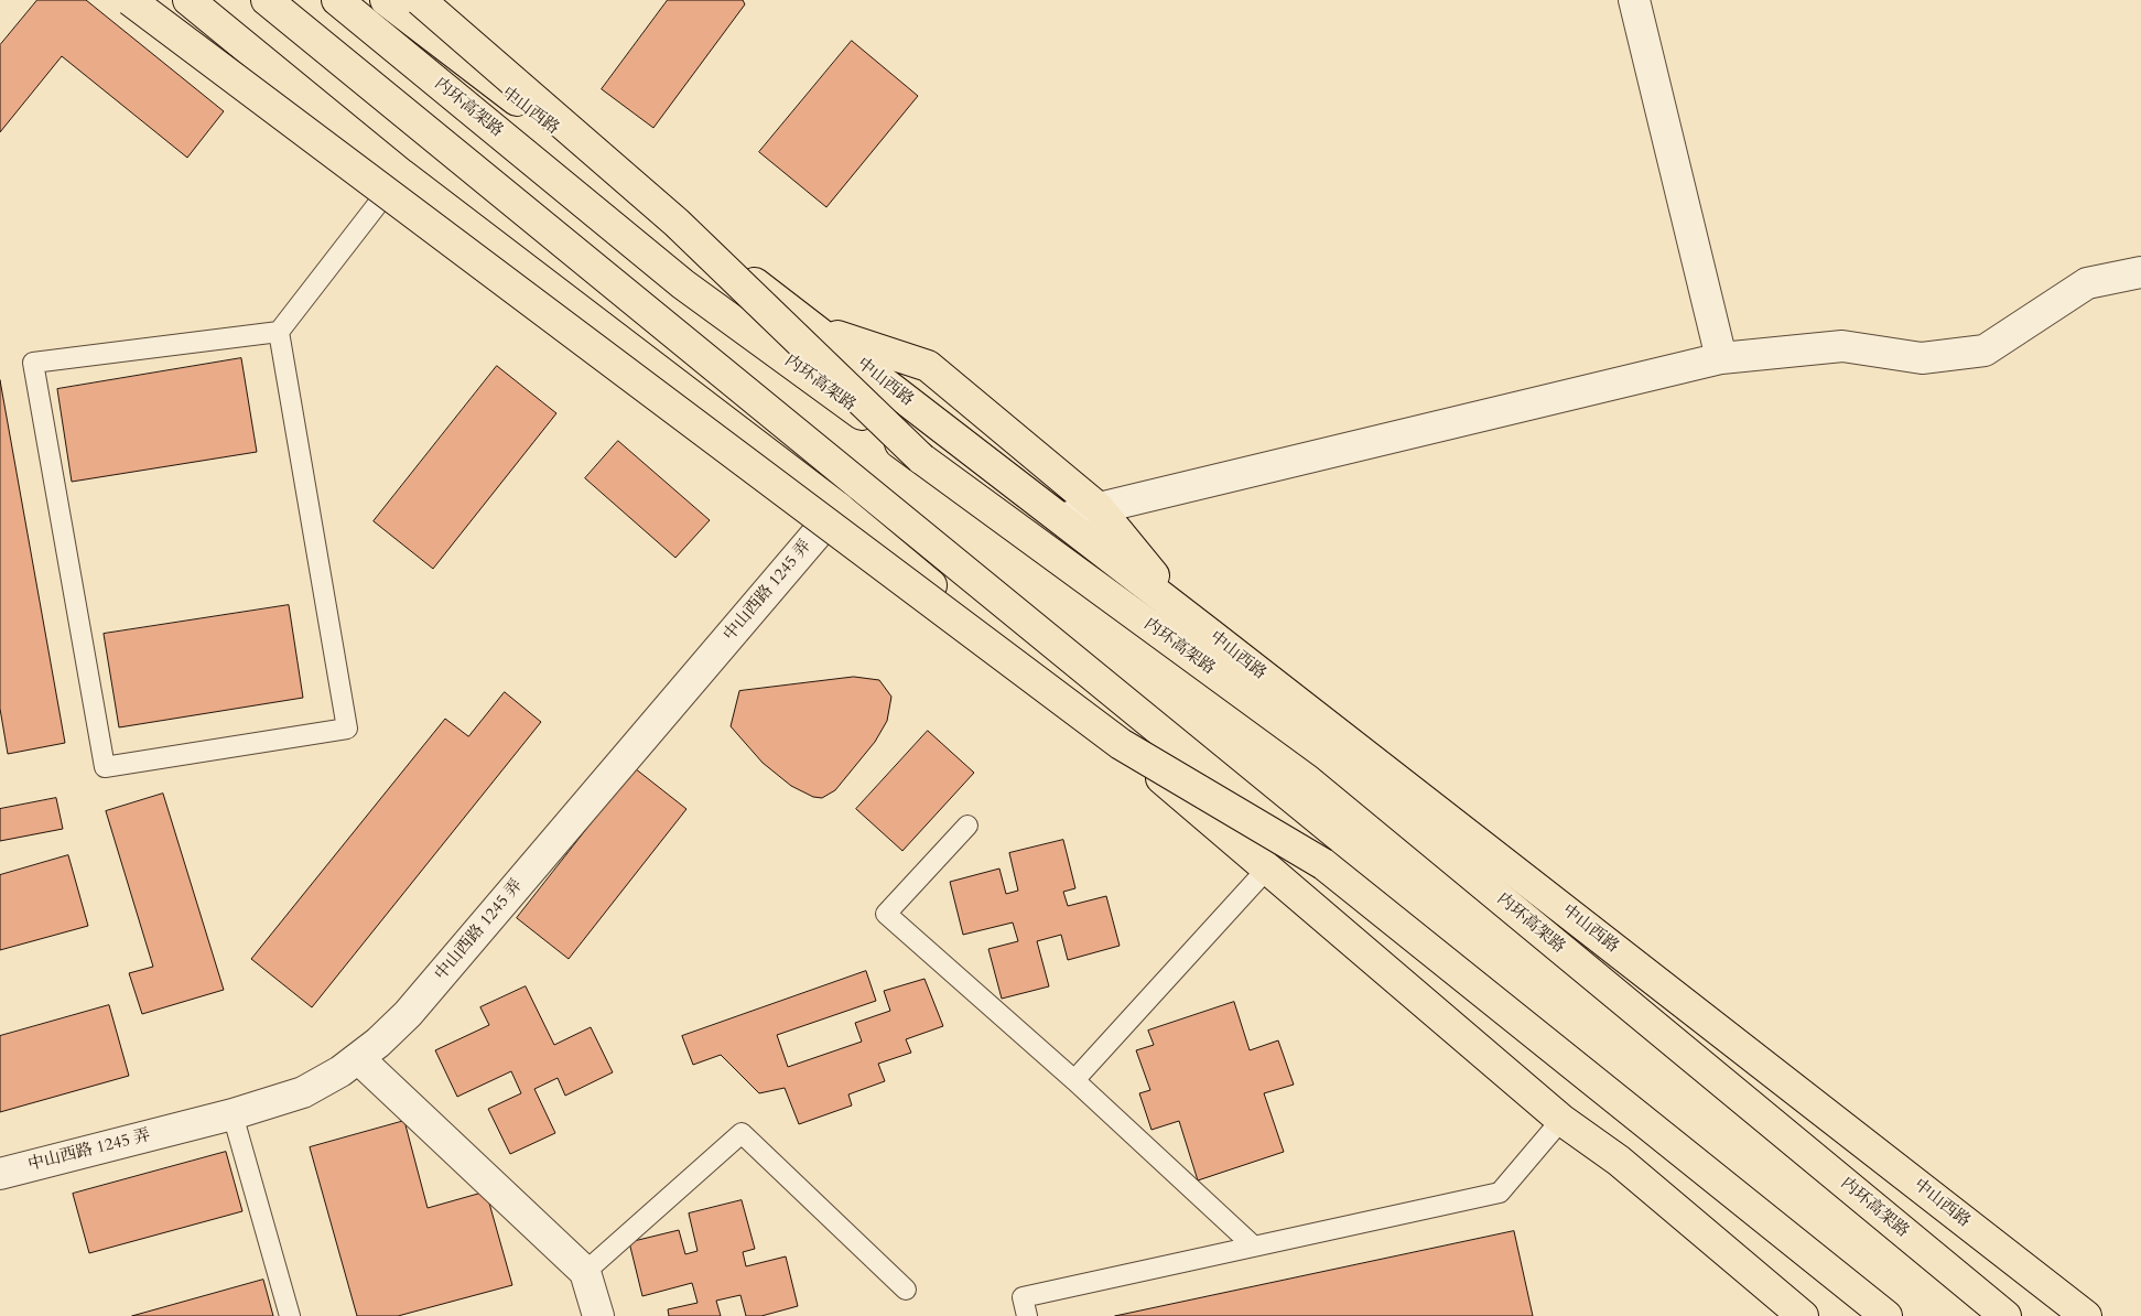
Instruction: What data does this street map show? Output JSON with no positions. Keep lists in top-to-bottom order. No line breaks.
{"streets":{"main road":["内环高架路","中山西路"],"street":["中山西路 1245 弄"]}}
